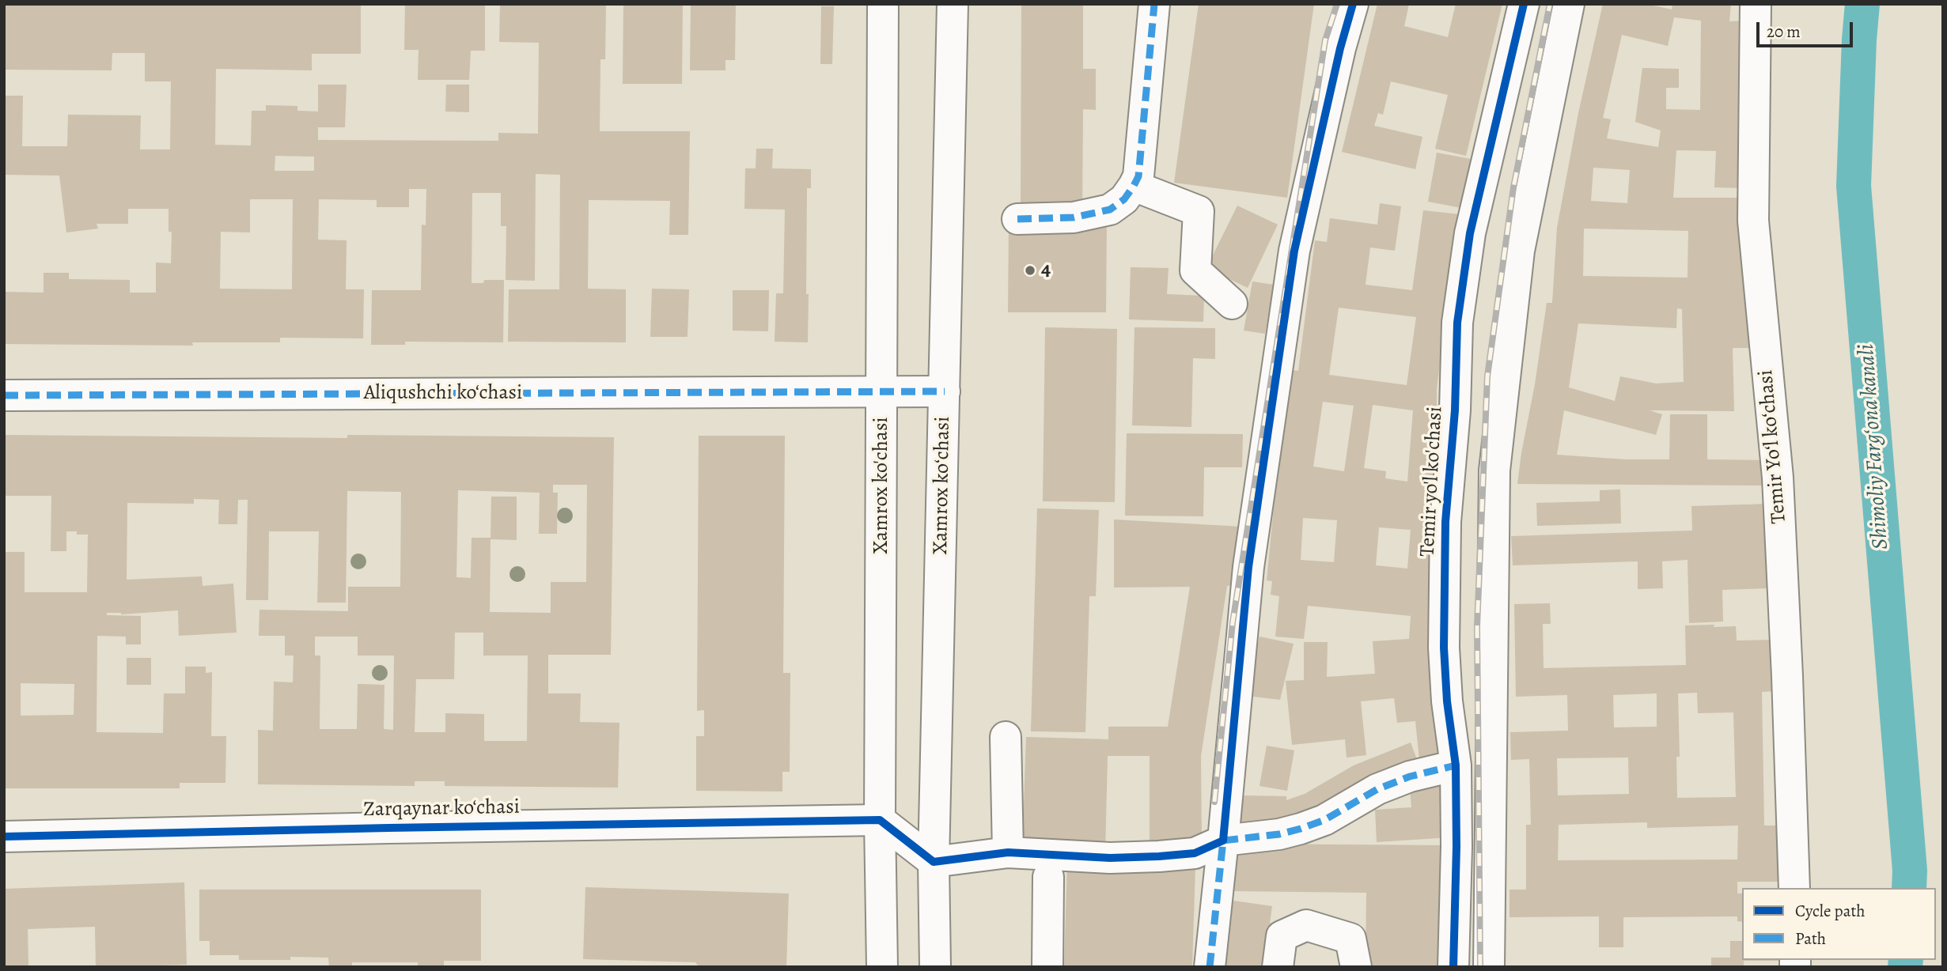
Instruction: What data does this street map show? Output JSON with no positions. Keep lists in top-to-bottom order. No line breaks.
{"streets":{"street":["Aliqushchi ko‘chasi","Temir Yoʻl koʻchasi","Temir yo'l ko'chasi","Xamrox ko'chasi","Xamrox koʻchasi","Zarqaynar ko‘chasi"]},"crossings":[["Aliqushchi ko‘chasi","Xamrox ko'chasi"],["Aliqushchi ko‘chasi","Xamrox koʻchasi"],["Xamrox ko'chasi","Zarqaynar ko‘chasi"]],"water":["Shimoliy Fargʻona kanali"],"places":["4"],"legend":["Cycle path","Path"],"scale_bar":"20 m"}
